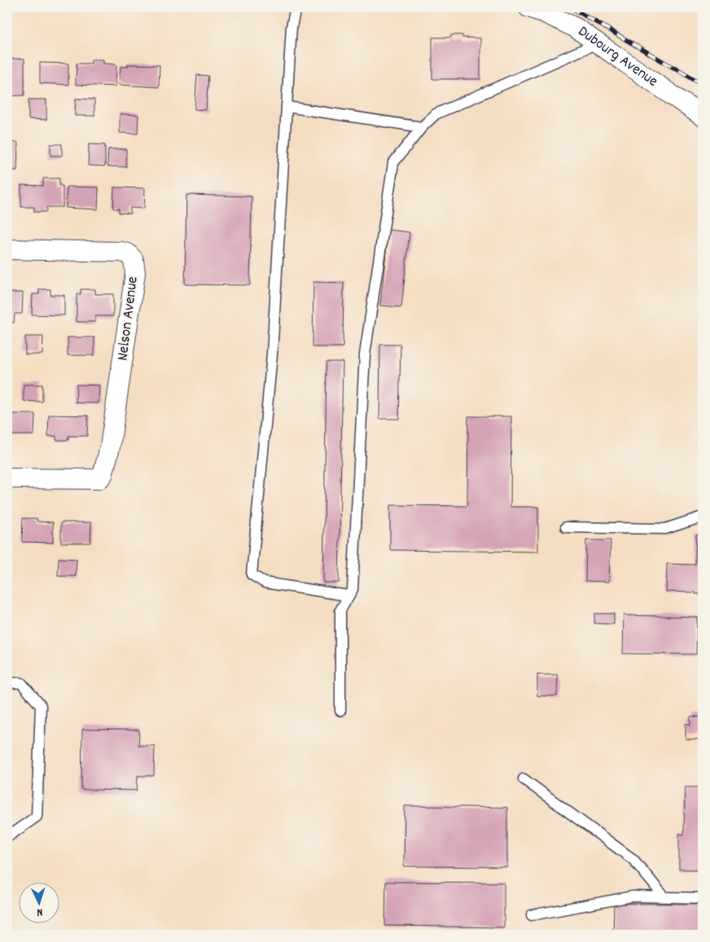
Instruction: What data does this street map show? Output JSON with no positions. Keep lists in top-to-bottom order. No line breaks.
{"streets":{"street":["Dubourg Avenue","Nelson Avenue"]},"north":"bottom"}
